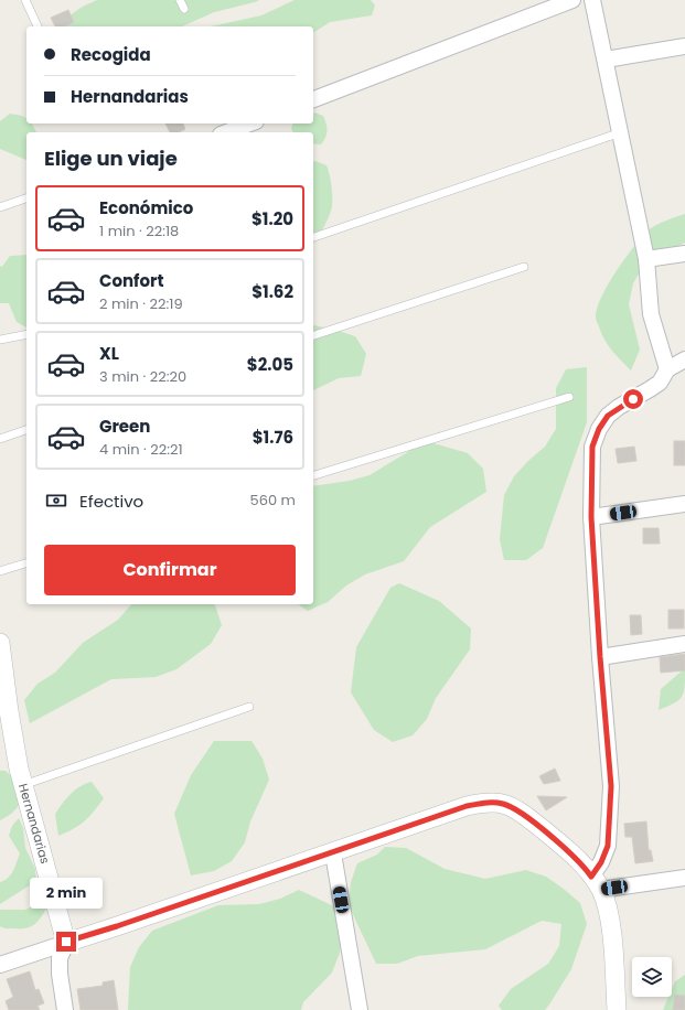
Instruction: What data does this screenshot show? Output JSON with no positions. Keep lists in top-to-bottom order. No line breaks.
{"streets":{"street":["Hernandarias"]},"page":{"banner":["Recogida","Hernandarias"],"heading":"Elige un viaje","list":[{"name":"Económico","note":"1 min · 22:18","value":"$1.20"},{"name":"Confort","note":"2 min · 22:19","value":"$1.62"},{"name":"XL","note":"3 min · 22:20","value":"$2.05"},{"name":"Green","note":"4 min · 22:21","value":"$1.76"}],"pay":["Efectivo","560 m"],"buttons":"Confirmar","bubble":"2 min"}}
